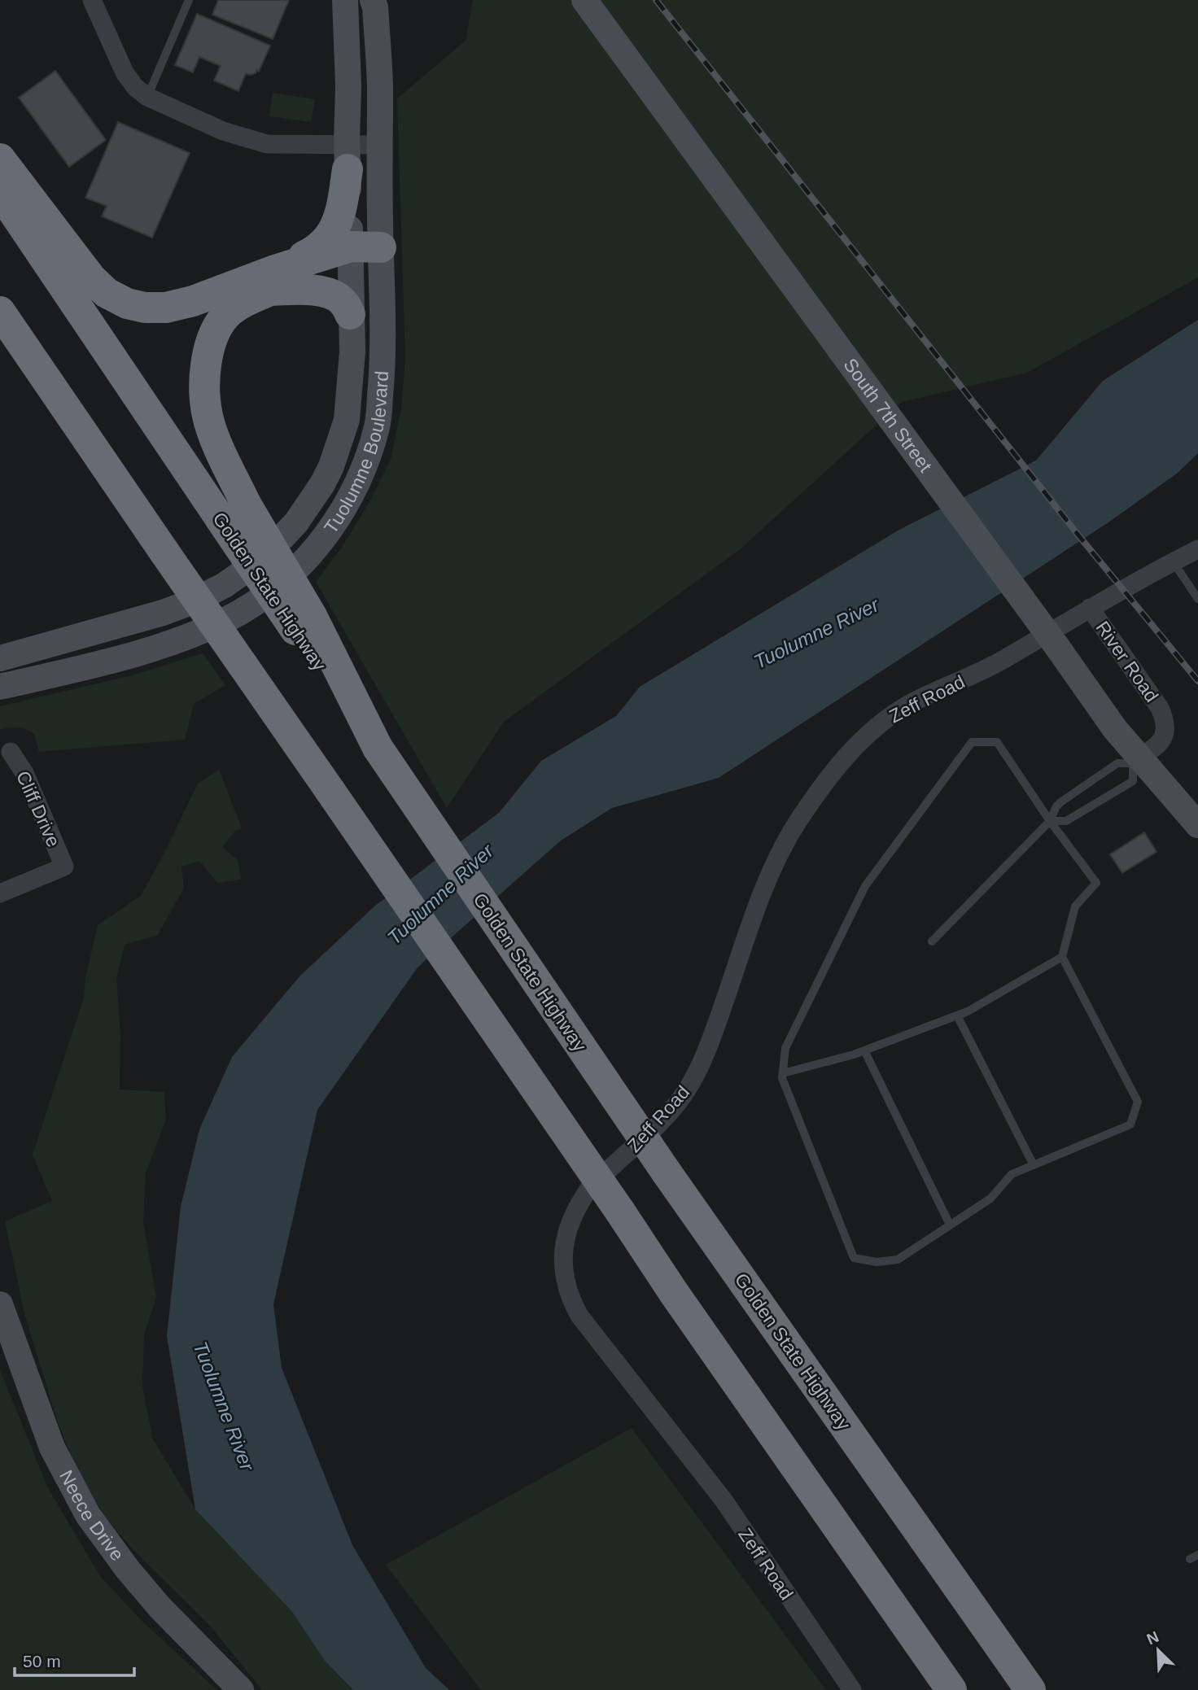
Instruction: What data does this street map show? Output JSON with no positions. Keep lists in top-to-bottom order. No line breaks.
{"streets":{"highway":["Golden State Highway"],"main road":["South 7th Street","Tuolumne Boulevard","Neece Drive"],"street":["River Road","Zeff Road","Cliff Drive"]},"crossings":[["South 7th Street","River Road"],["River Road","Zeff Road"]],"water":["Tuolumne River"],"scale_bar":"50 m","north":"top left"}
